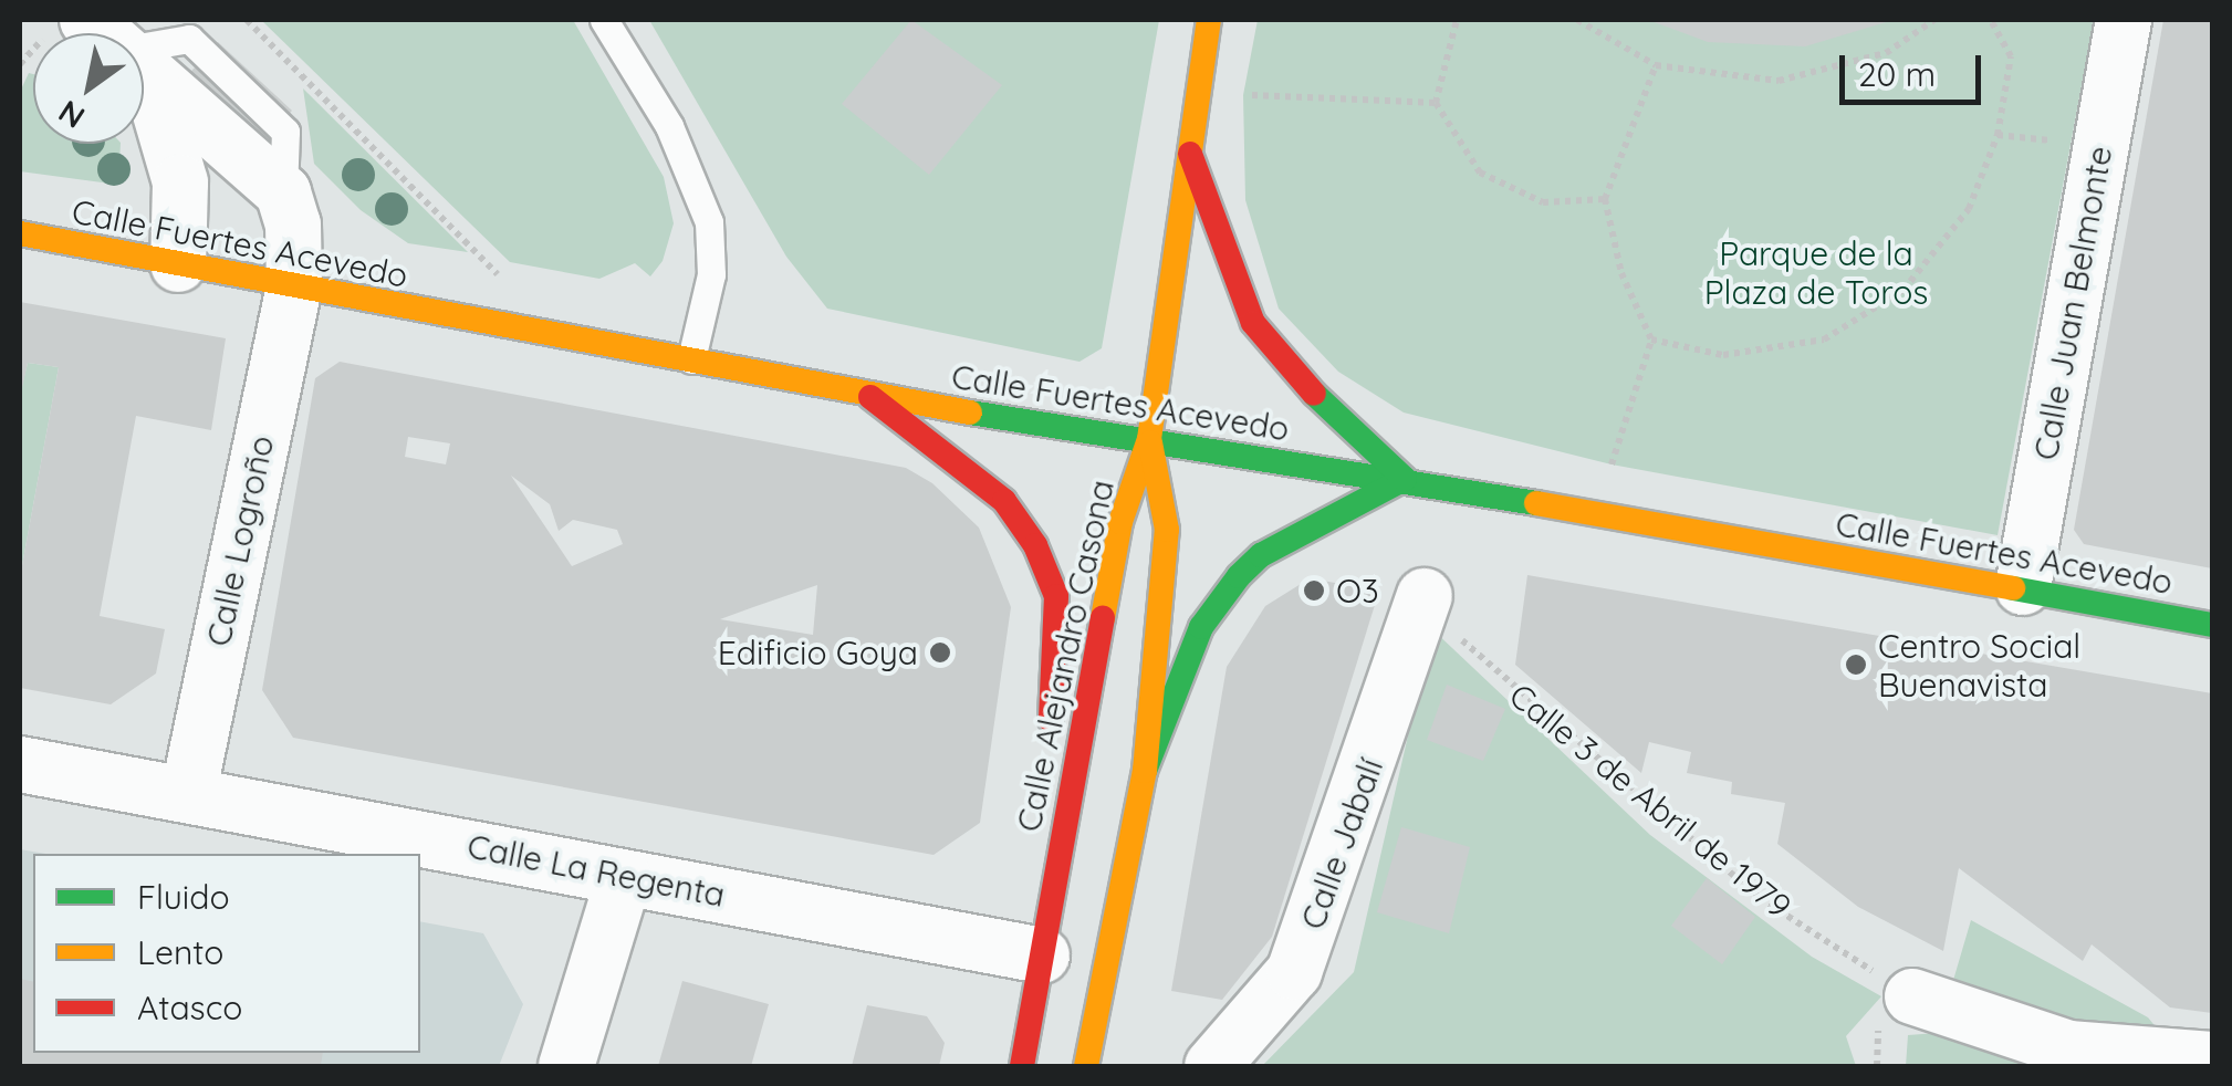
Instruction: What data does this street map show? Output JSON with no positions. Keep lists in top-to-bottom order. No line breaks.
{"streets":{"main road":["Calle Fuertes Acevedo","Calle Alejandro Casona"],"street":["Calle Juan Belmonte","Calle Logroño","Calle Jabalí","Calle La Regenta"],"path":["Calle 3 de Abril de 1979"]},"crossings":[["Calle Fuertes Acevedo","Calle Juan Belmonte"],["Calle Fuertes Acevedo","Calle Logroño"],["Calle Fuertes Acevedo","Calle Alejandro Casona"],["Calle Logroño","Calle La Regenta"],["Calle Alejandro Casona","Calle La Regenta"],["Calle 3 de Abril de 1979","Calle Jabalí"]],"parks":["Parque de la Plaza de Toros"],"places":["O3","Edificio Goya","Centro Social Buenavista"],"legend":["Fluido","Lento","Atasco"],"scale_bar":"20 m","north":"bottom left"}
